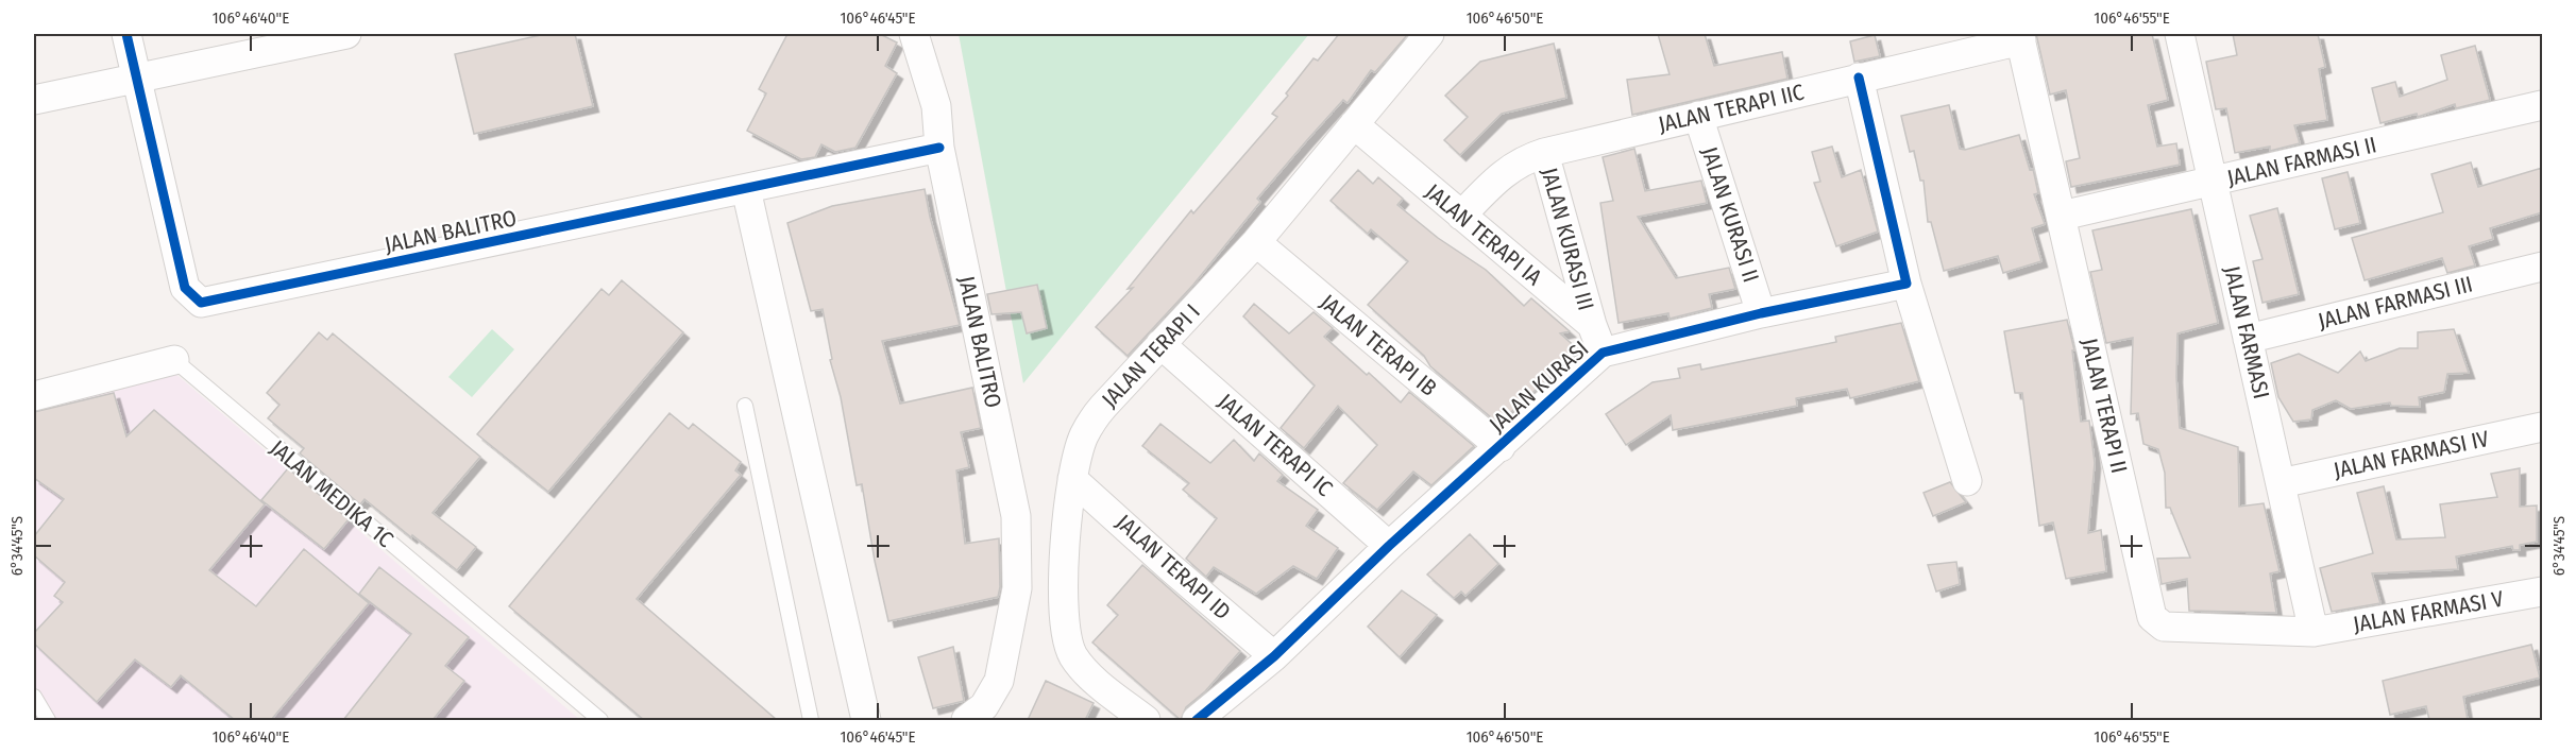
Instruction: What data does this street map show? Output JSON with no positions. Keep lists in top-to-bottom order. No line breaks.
{"streets":{"street":["JALAN TERAPI IIC","JALAN FARMASI II","JALAN KURASI II","JALAN BALITRO","JALAN TERAPI IA","JALAN KURASI III","JALAN FARMASI III","JALAN FARMASI","JALAN TERAPI IB","JALAN TERAPI I","JALAN KURASI","JALAN TERAPI II","JALAN TERAPI IC","JALAN FARMASI IV","JALAN MEDIKA 1C","JALAN TERAPI ID","JALAN FARMASI V"]},"crossings":[["JALAN TERAPI IIC","JALAN KURASI II"],["JALAN TERAPI IIC","JALAN TERAPI IA"],["JALAN TERAPI IIC","JALAN KURASI III"],["JALAN TERAPI IIC","JALAN TERAPI II"],["JALAN FARMASI II","JALAN FARMASI"],["JALAN FARMASI II","JALAN TERAPI II"],["JALAN KURASI II","JALAN KURASI"],["JALAN TERAPI IA","JALAN KURASI III"],["JALAN TERAPI IA","JALAN TERAPI I"],["JALAN TERAPI IA","JALAN KURASI"],["JALAN FARMASI III","JALAN FARMASI"],["JALAN FARMASI","JALAN TERAPI II"],["JALAN FARMASI","JALAN FARMASI IV"],["JALAN FARMASI","JALAN FARMASI V"],["JALAN TERAPI IB","JALAN TERAPI I"],["JALAN TERAPI IB","JALAN KURASI"],["JALAN TERAPI I","JALAN TERAPI IC"],["JALAN TERAPI I","JALAN TERAPI ID"],["JALAN KURASI","JALAN TERAPI IC"],["JALAN KURASI","JALAN TERAPI ID"],["JALAN TERAPI II","JALAN FARMASI V"]],"coordinates":["106°46'40\"E","106°46'45\"E","106°46'50\"E","106°46'55\"E","6°34'45\"S"]}
